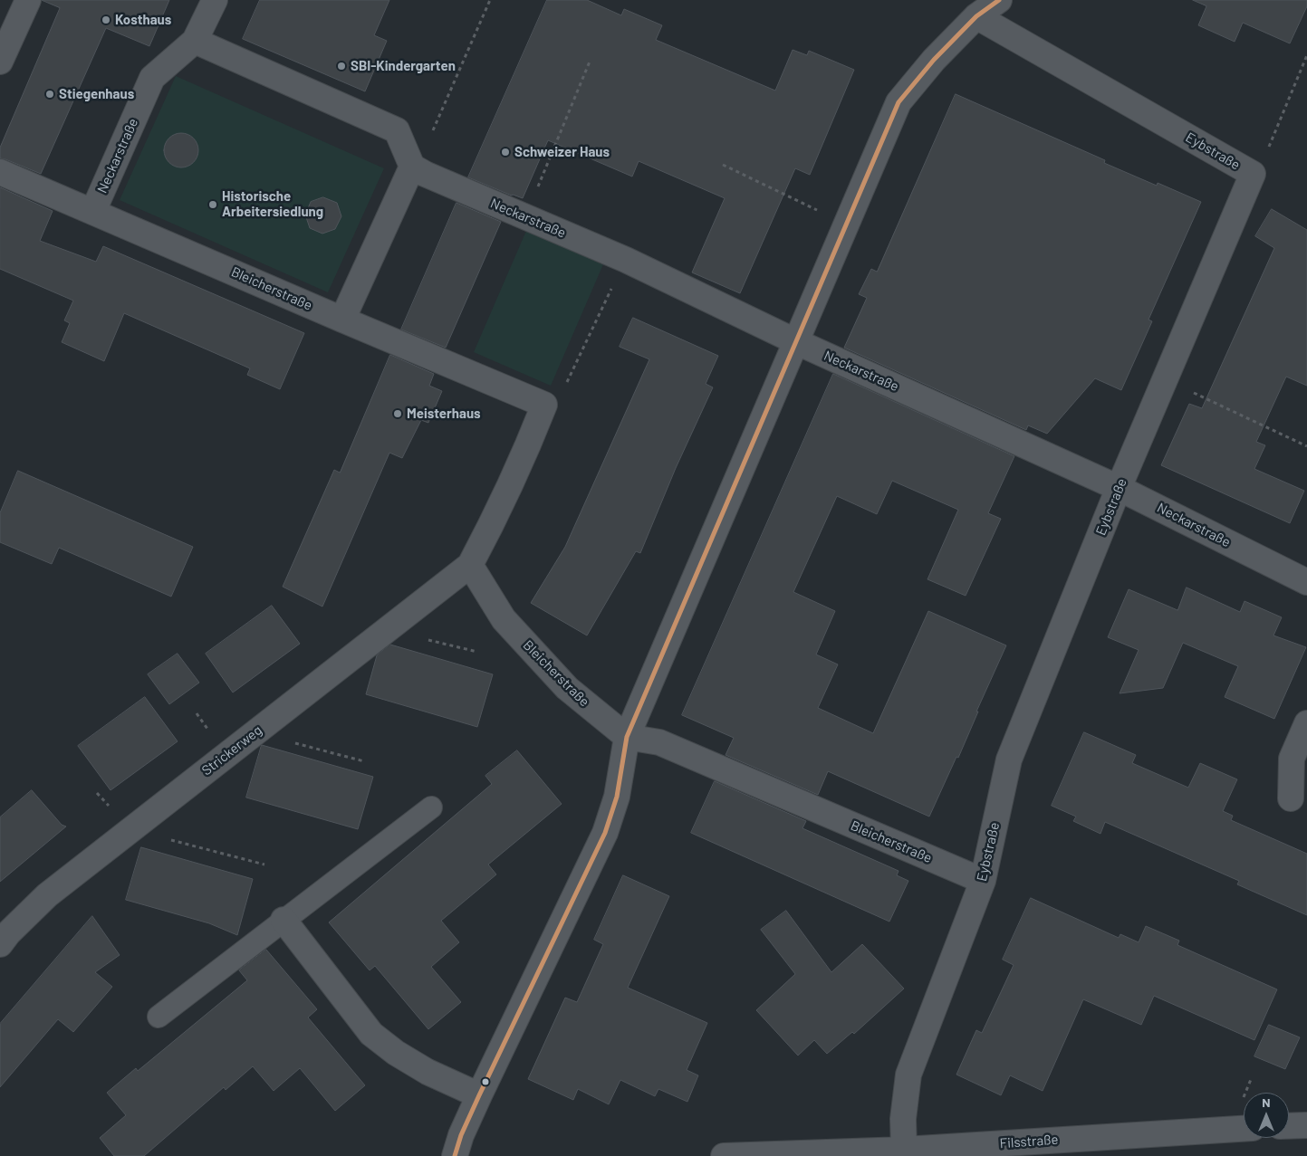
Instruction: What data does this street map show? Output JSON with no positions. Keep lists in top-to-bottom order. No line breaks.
{"streets":{"street":["Eybstraße","Neckarstraße","Bleicherstraße","Strickerweg","Filsstraße"]},"crossings":[["Eybstraße","Neckarstraße"],["Eybstraße","Bleicherstraße"],["Eybstraße","Filsstraße"],["Neckarstraße","Bleicherstraße"],["Bleicherstraße","Strickerweg"]],"places":["Kosthaus","SBI-Kindergarten","Stiegenhaus","Schweizer Haus","Historische Arbeitersiedlung","Meisterhaus"],"north":"top"}
